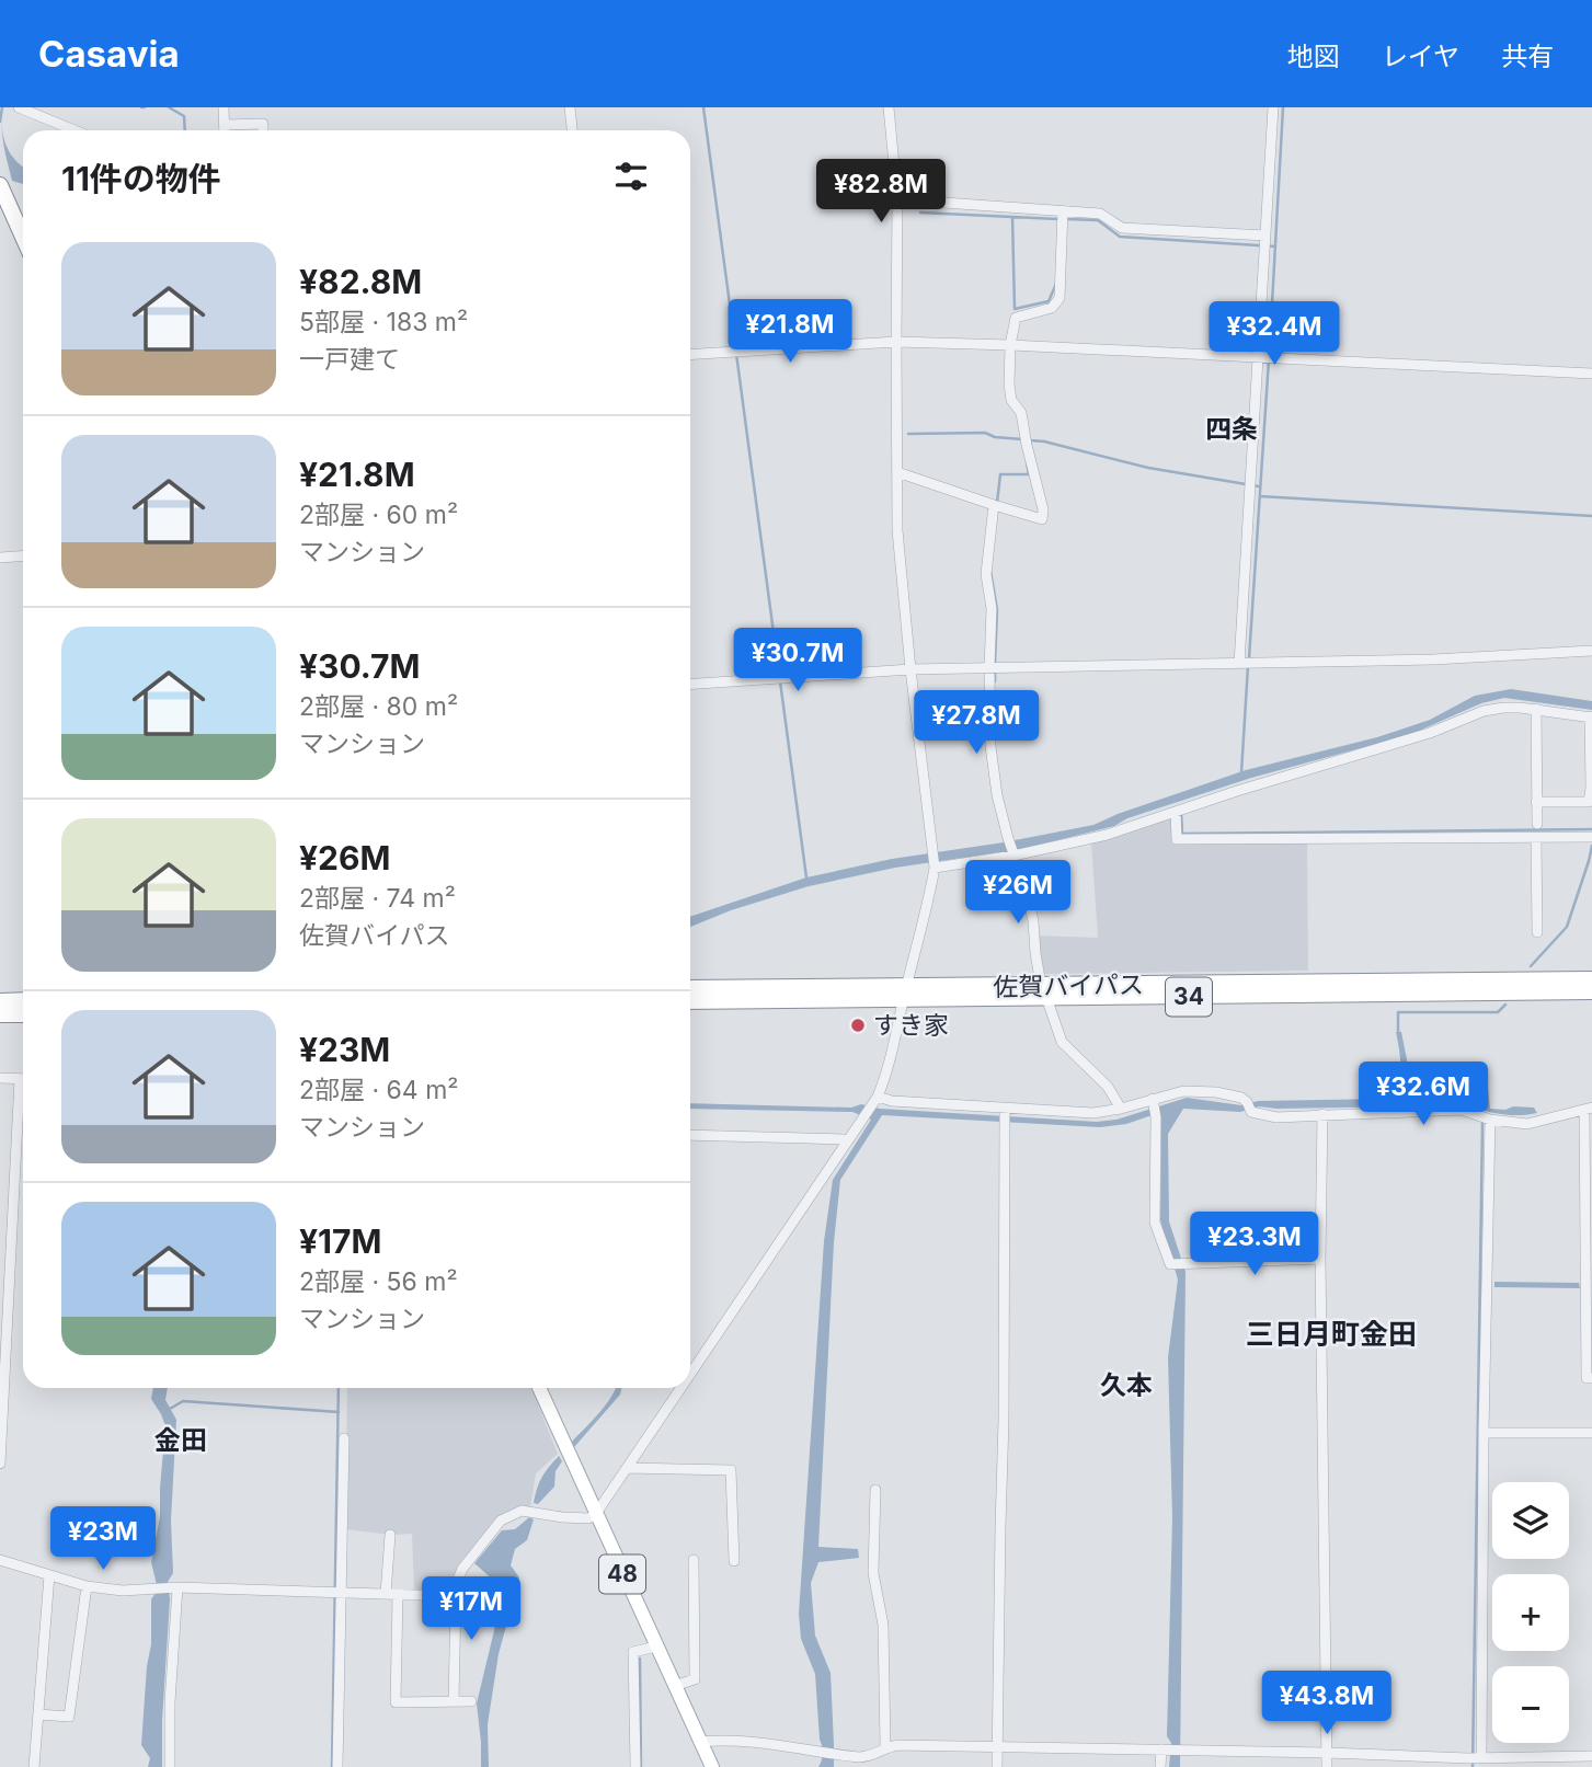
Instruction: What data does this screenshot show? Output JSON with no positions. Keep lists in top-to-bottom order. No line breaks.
{"streets":{"highway":["佐賀バイパス","34"],"main road":["48"]},"crossings":[["佐賀バイパス","34"]],"districts":["四条","三日月町金田","久本","金田"],"places":["すき家"],"page":{"header":"Casavia","nav":["地図","レイヤ","共有"],"heading":"11件の物件","price":["¥82.8M","¥21.8M","¥32.4M","¥30.7M","¥27.8M","¥26M","¥32.6M","¥23.3M","¥23M","¥17M","¥43.8M"],"list":[{"name":"¥82.8M","note":"5部屋 · 183 m² · 一戸建て"},{"name":"¥21.8M","note":"2部屋 · 60 m² · マンション"},{"name":"¥30.7M","note":"2部屋 · 80 m² · マンション"},{"name":"¥26M","note":"2部屋 · 74 m² · 佐賀バイパス"},{"name":"¥23M","note":"2部屋 · 64 m² · マンション"},{"name":"¥17M","note":"2部屋 · 56 m² · マンション"}],"map_buttons":["+","−"]}}
